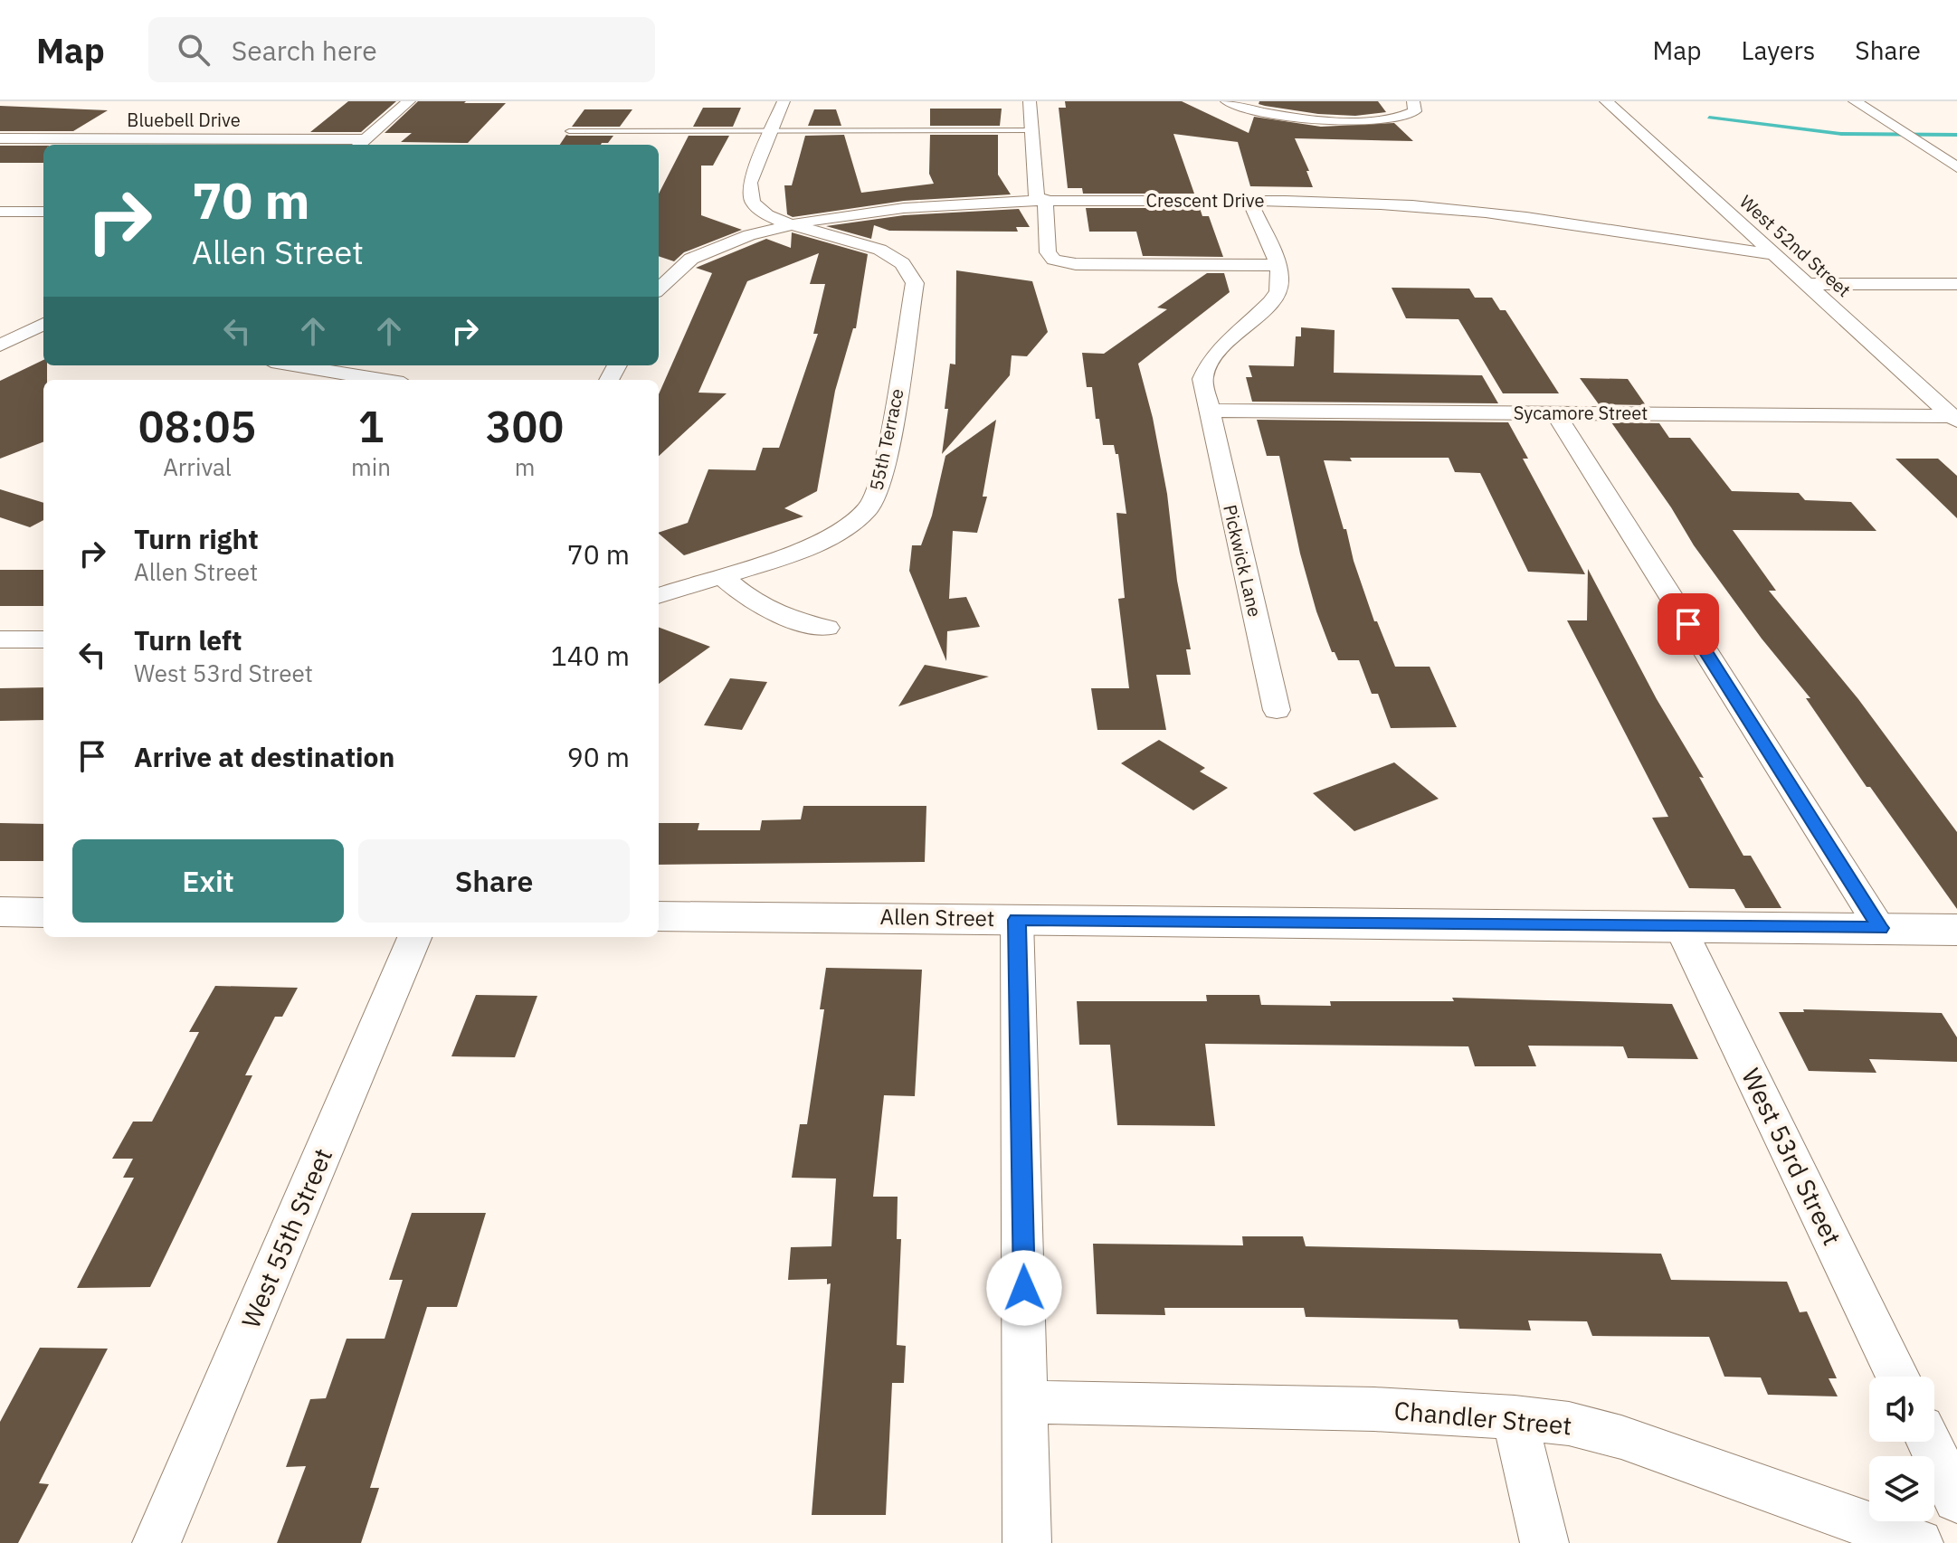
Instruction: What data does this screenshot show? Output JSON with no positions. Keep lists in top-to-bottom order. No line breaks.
{"streets":{"street":["Bluebell Drive","Crescent Drive","West 52nd Street","Sycamore Street","55th Terrace","Pickwick Lane","Allen Street","West 53rd Street","West 55th Street","Chandler Street"]},"crossings":[["Crescent Drive","West 52nd Street"],["Crescent Drive","55th Terrace"],["West 52nd Street","Sycamore Street"],["Sycamore Street","Pickwick Lane"],["Allen Street","West 53rd Street"]],"page":{"header":"Map","search":"Search here","nav":["Map","Layers","Share"],"turn":["70 m","Allen Street"],"eta":["08:05","Arrival","1","min","300","m"],"list":[{"name":"Turn right","note":"Allen Street","value":"70 m"},{"name":"Turn left","note":"West 53rd Street","value":"140 m"},{"name":"Arrive at destination","value":"90 m"}],"buttons":["Exit","Share"]}}
